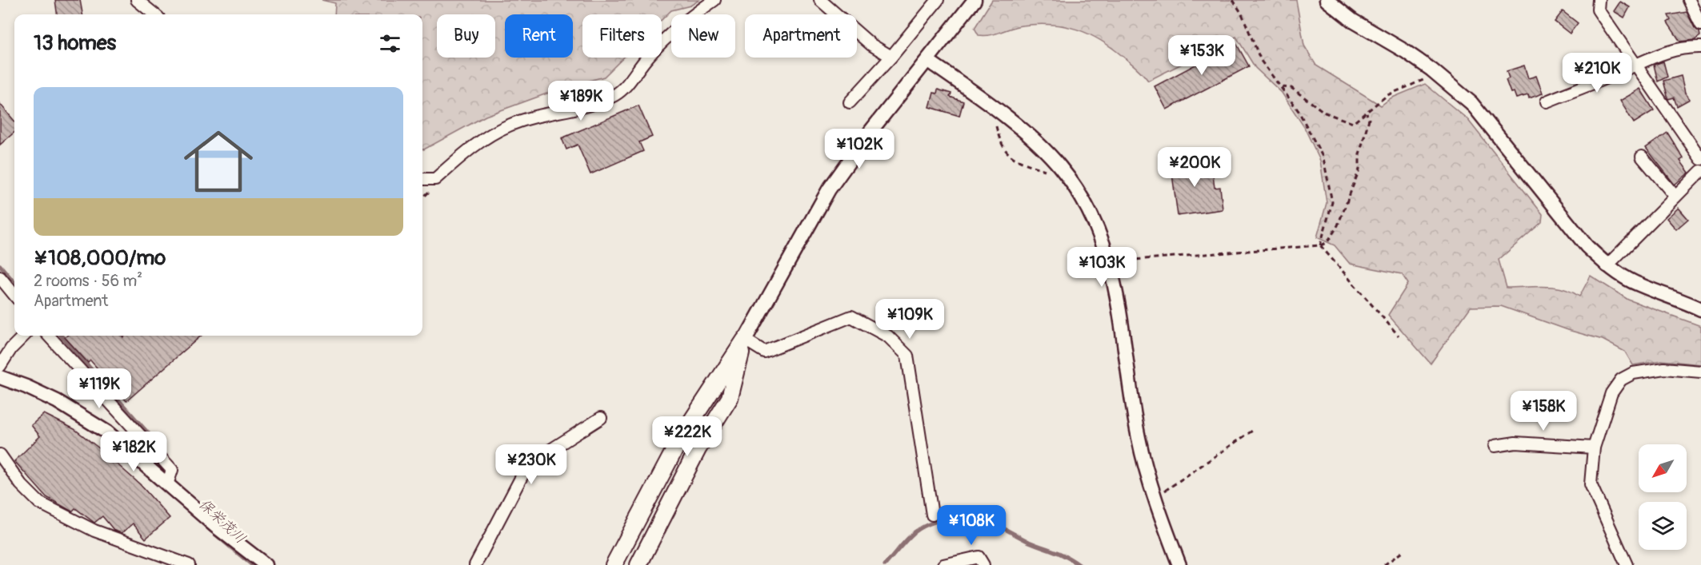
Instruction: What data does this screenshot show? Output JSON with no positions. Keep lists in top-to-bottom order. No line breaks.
{"water":["保栄茂川"],"north":"bottom left","page":{"chip":["Buy","Rent","Filters","New","Apartment"],"heading":"13 homes","price":["¥153K","¥210K","¥189K","¥102K","¥200K","¥103K","¥109K","¥119K","¥158K","¥222K","¥182K","¥230K","¥108K"],"list":[{"name":"¥108,000/mo","note":"2 rooms · 56 m² · Apartment"}]}}
